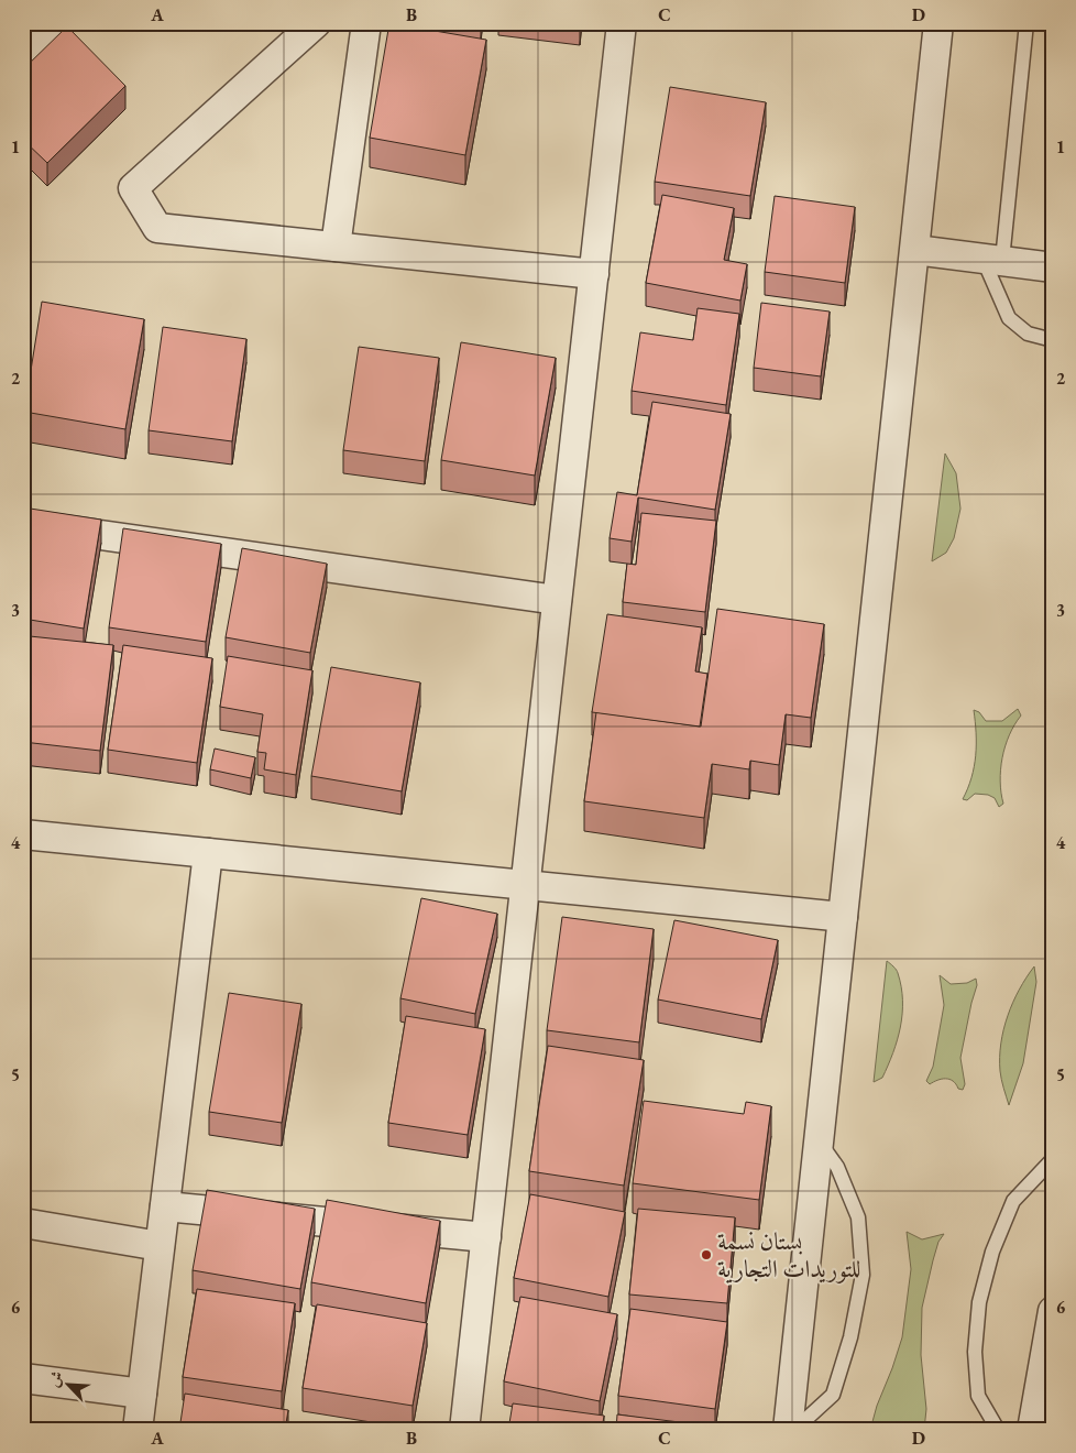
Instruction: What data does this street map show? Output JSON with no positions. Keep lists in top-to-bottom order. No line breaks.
{"places":["بستان نسمة للتوريدات التجارية"],"north":"top left","grid":{"columns":["A","B","C","D"],"rows":["1","2","3","4","5","6"]}}
